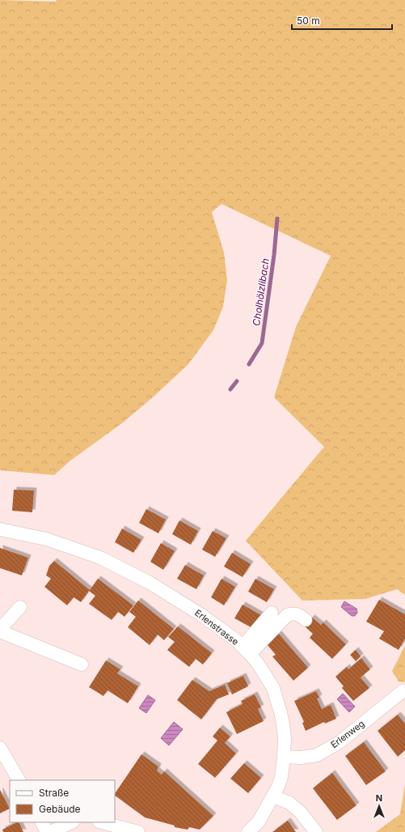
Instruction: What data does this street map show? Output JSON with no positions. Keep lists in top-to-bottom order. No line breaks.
{"streets":{"street":["Erlenstrasse","Erlenweg"]},"crossings":[["Erlenstrasse","Erlenweg"]],"water":["Cholhölzlibach"],"legend":["Straße","Gebäude"],"scale_bar":"50 m","north":"top"}
